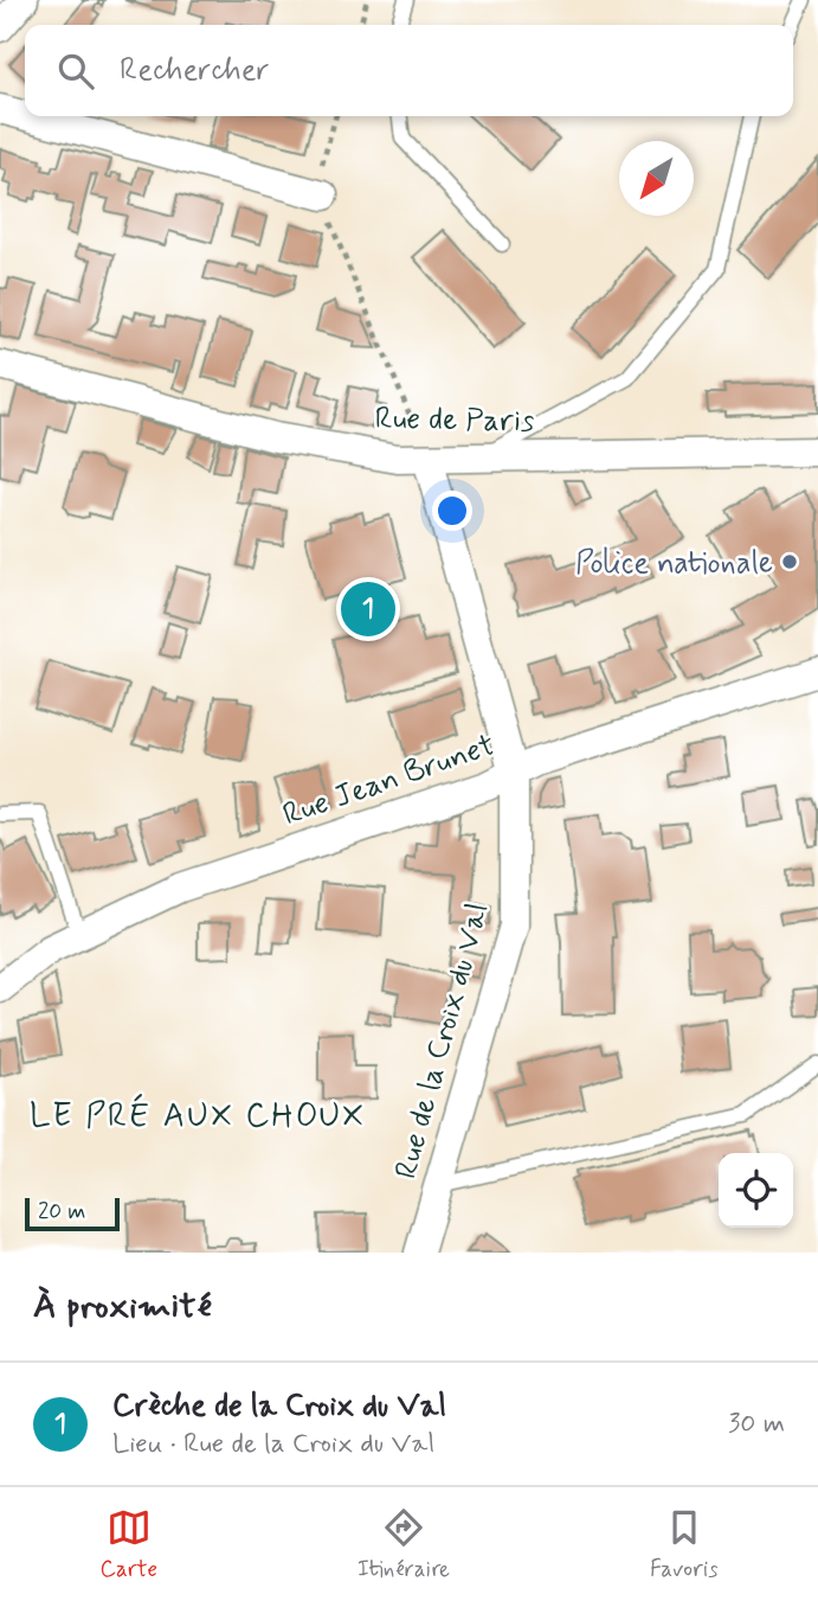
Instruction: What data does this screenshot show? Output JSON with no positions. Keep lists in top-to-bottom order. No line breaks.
{"streets":{"street":["Rue de Paris","Rue Jean Brunet","Rue de la Croix du Val"]},"crossings":[["Rue de Paris","Rue de la Croix du Val"],["Rue Jean Brunet","Rue de la Croix du Val"]],"districts":["LE PRÉ AUX CHOUX"],"places":["Police nationale"],"scale_bar":"20 m","north":"bottom left","page":{"search":"Rechercher","pins":"1","scale":"20 m","heading":"À proximité","list":[{"mark":"1","name":"Crèche de la Croix du Val","note":"Lieu · Rue de la Croix du Val","value":"30 m"}],"nav":["Carte","Itinéraire","Favoris"]}}
